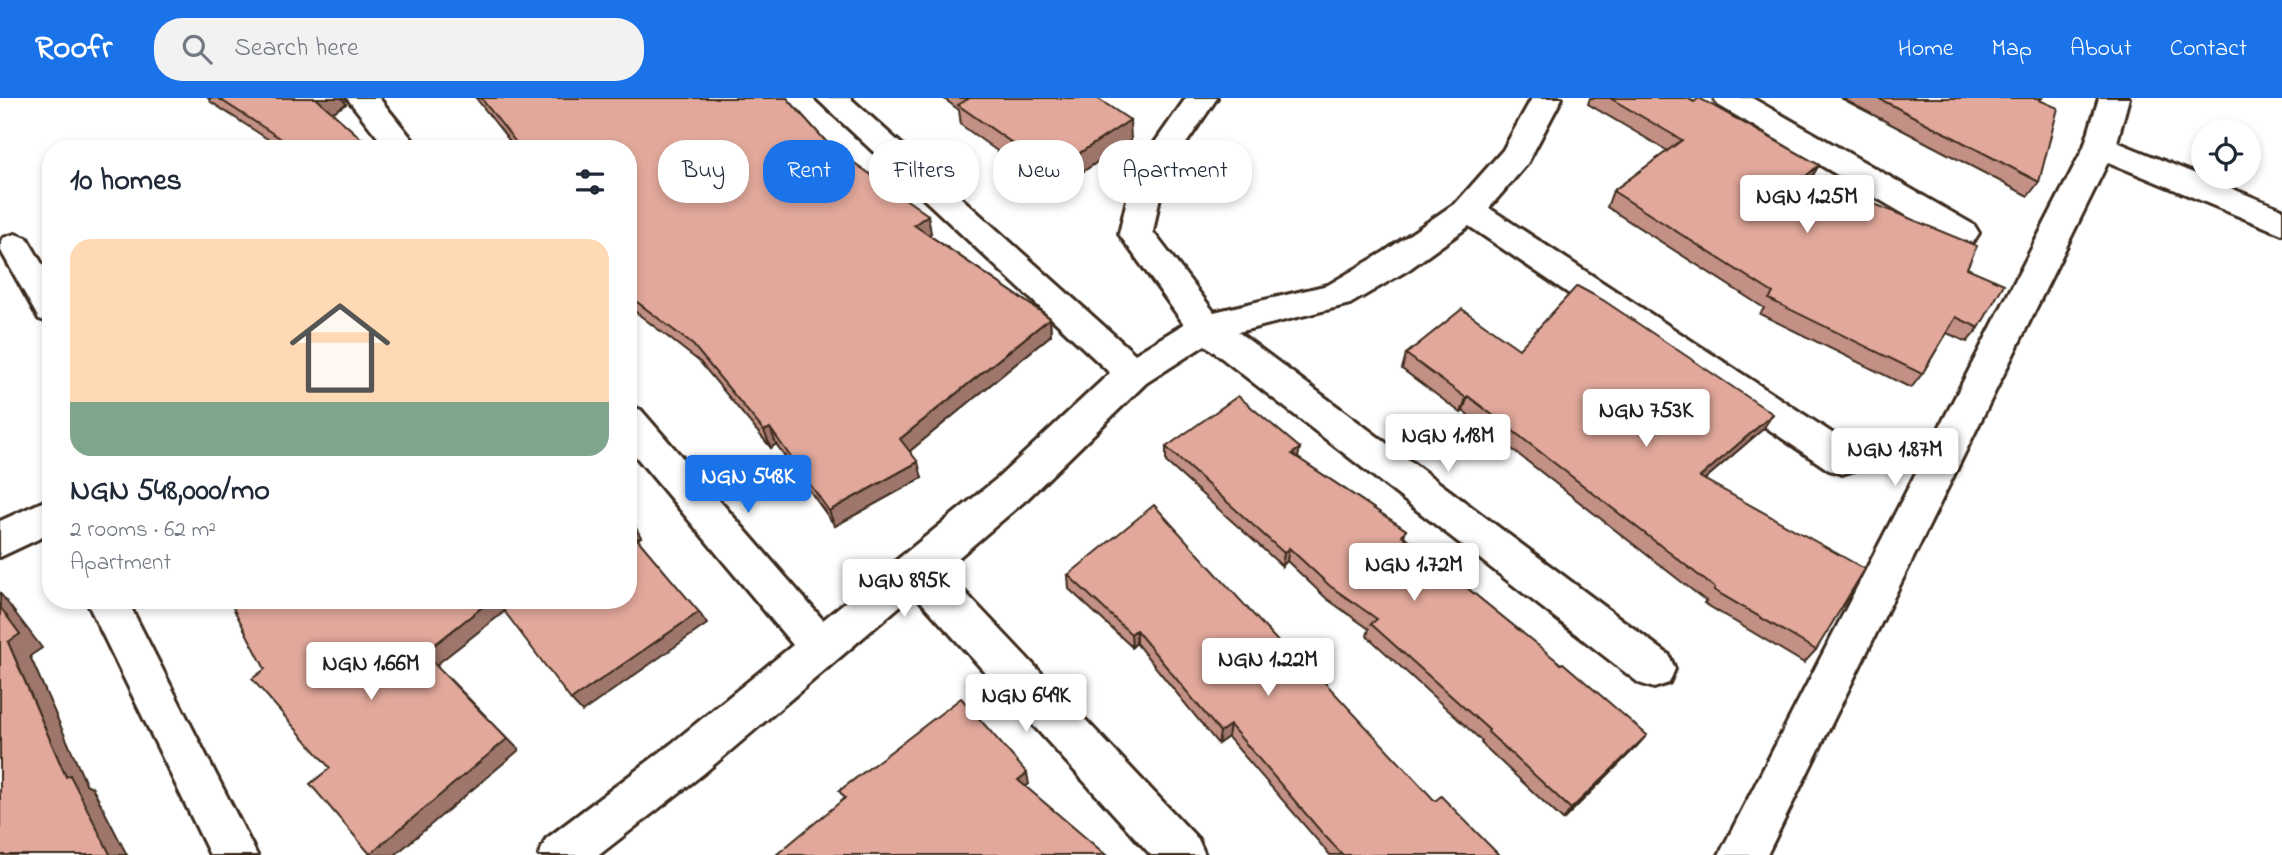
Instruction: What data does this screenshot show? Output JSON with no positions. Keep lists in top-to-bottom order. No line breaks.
{"page":{"header":"Roofr","search":"Search here","nav":["Home","Map","About","Contact"],"chip":["Buy","Rent","Filters","New","Apartment"],"heading":"10 homes","price":["NGN 1.25M","NGN 753K","NGN 1.18M","NGN 1.87M","NGN 548K","NGN 1.72M","NGN 895K","NGN 1.22M","NGN 1.66M","NGN 649K"],"list":[{"name":"NGN 548,000/mo","note":"2 rooms · 62 m² · Apartment"}]}}
